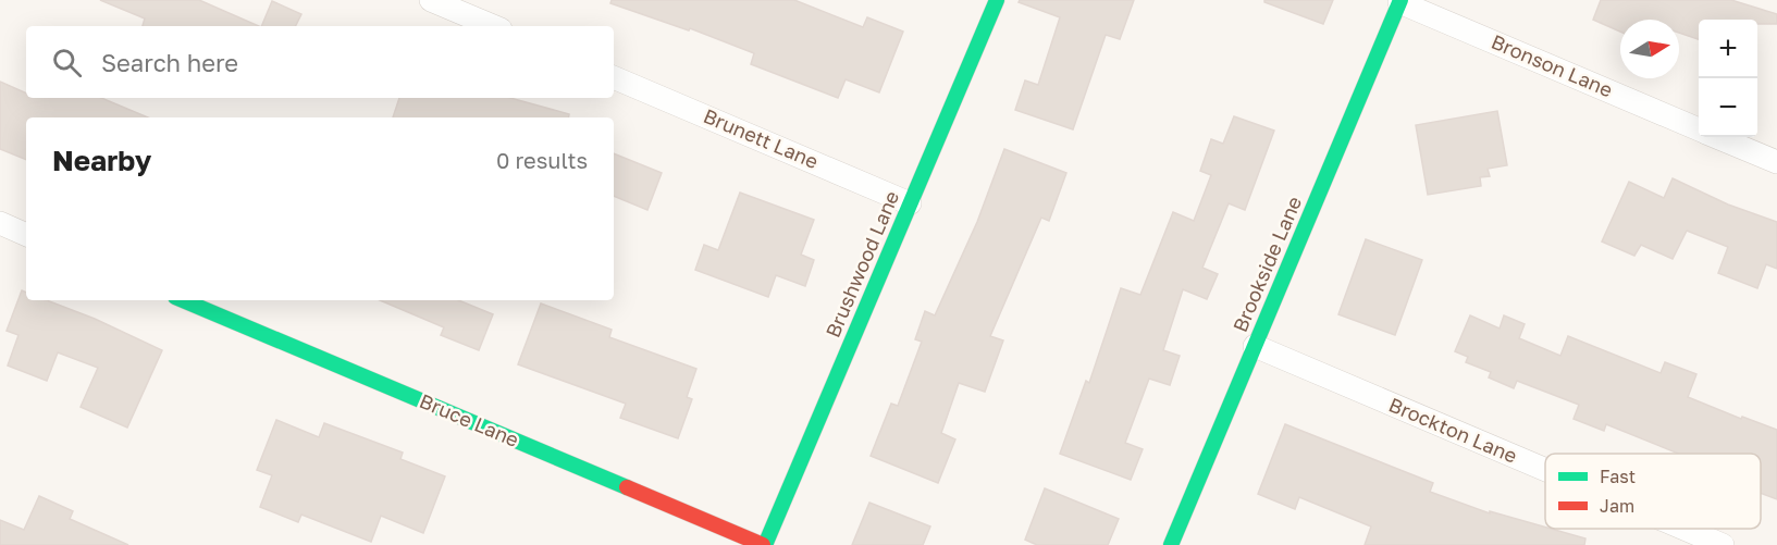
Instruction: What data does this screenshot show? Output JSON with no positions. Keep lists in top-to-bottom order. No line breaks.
{"streets":{"street":["Bronson Lane","Brunett Lane","Brushwood Lane","Brookside Lane","Bruce Lane","Brockton Lane"]},"crossings":[["Bronson Lane","Brookside Lane"],["Brunett Lane","Brushwood Lane"],["Brushwood Lane","Bruce Lane"],["Brookside Lane","Brockton Lane"]],"legend":["Fast","Jam"],"north":"right","page":{"map_buttons":["+","−"],"search":"Search here","heading":["Nearby","0 results"]}}
